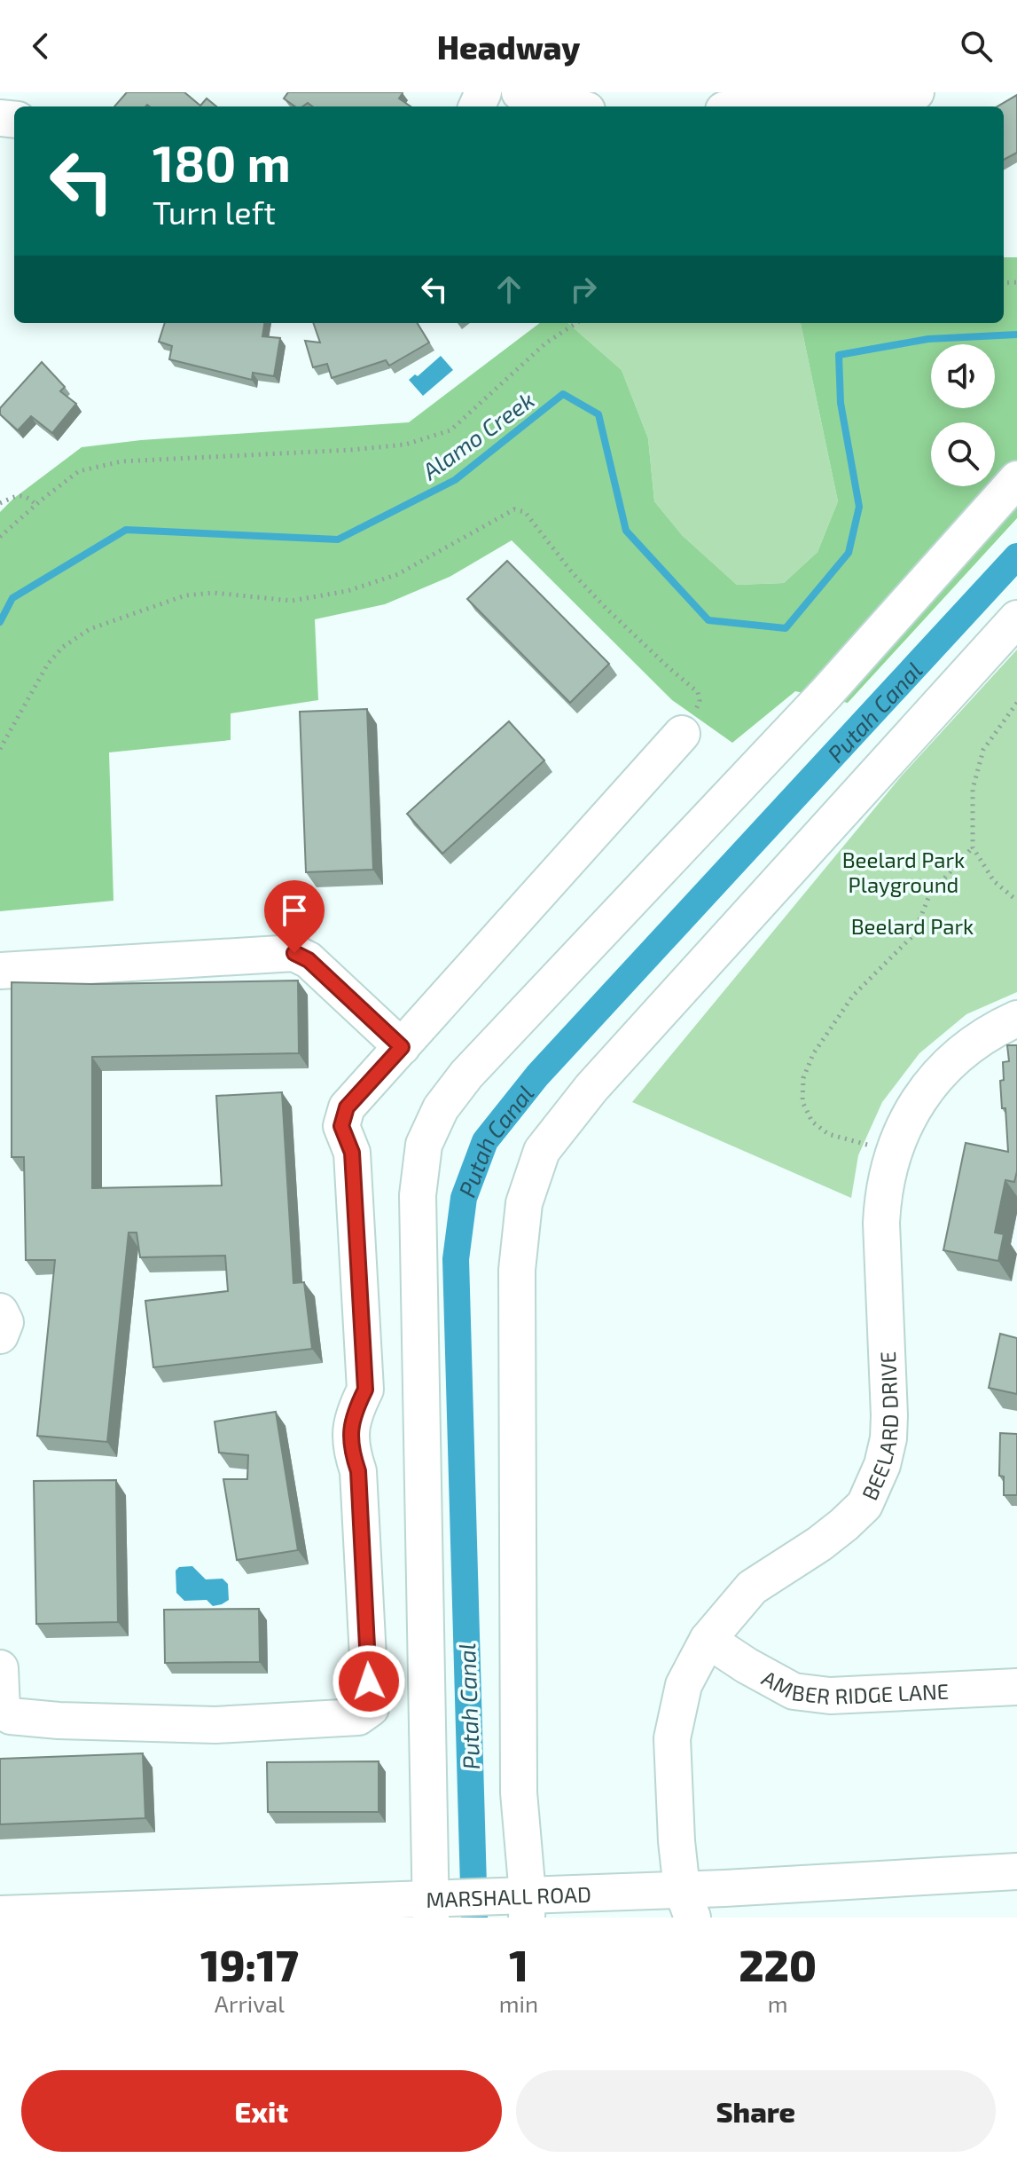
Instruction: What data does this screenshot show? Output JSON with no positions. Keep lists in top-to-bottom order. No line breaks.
{"streets":{"street":["BEELARD DRIVE","AMBER RIDGE LANE","MARSHALL ROAD"]},"crossings":[["BEELARD DRIVE","AMBER RIDGE LANE"],["BEELARD DRIVE","MARSHALL ROAD"]],"water":["Alamo Creek","Putah Canal"],"parks":["Beelard Park Playground","Beelard Park"],"page":{"header":"Headway","turn":["180 m","Turn left"],"eta":["19:17","Arrival","1","min","220","m"],"buttons":["Exit","Share"]}}
